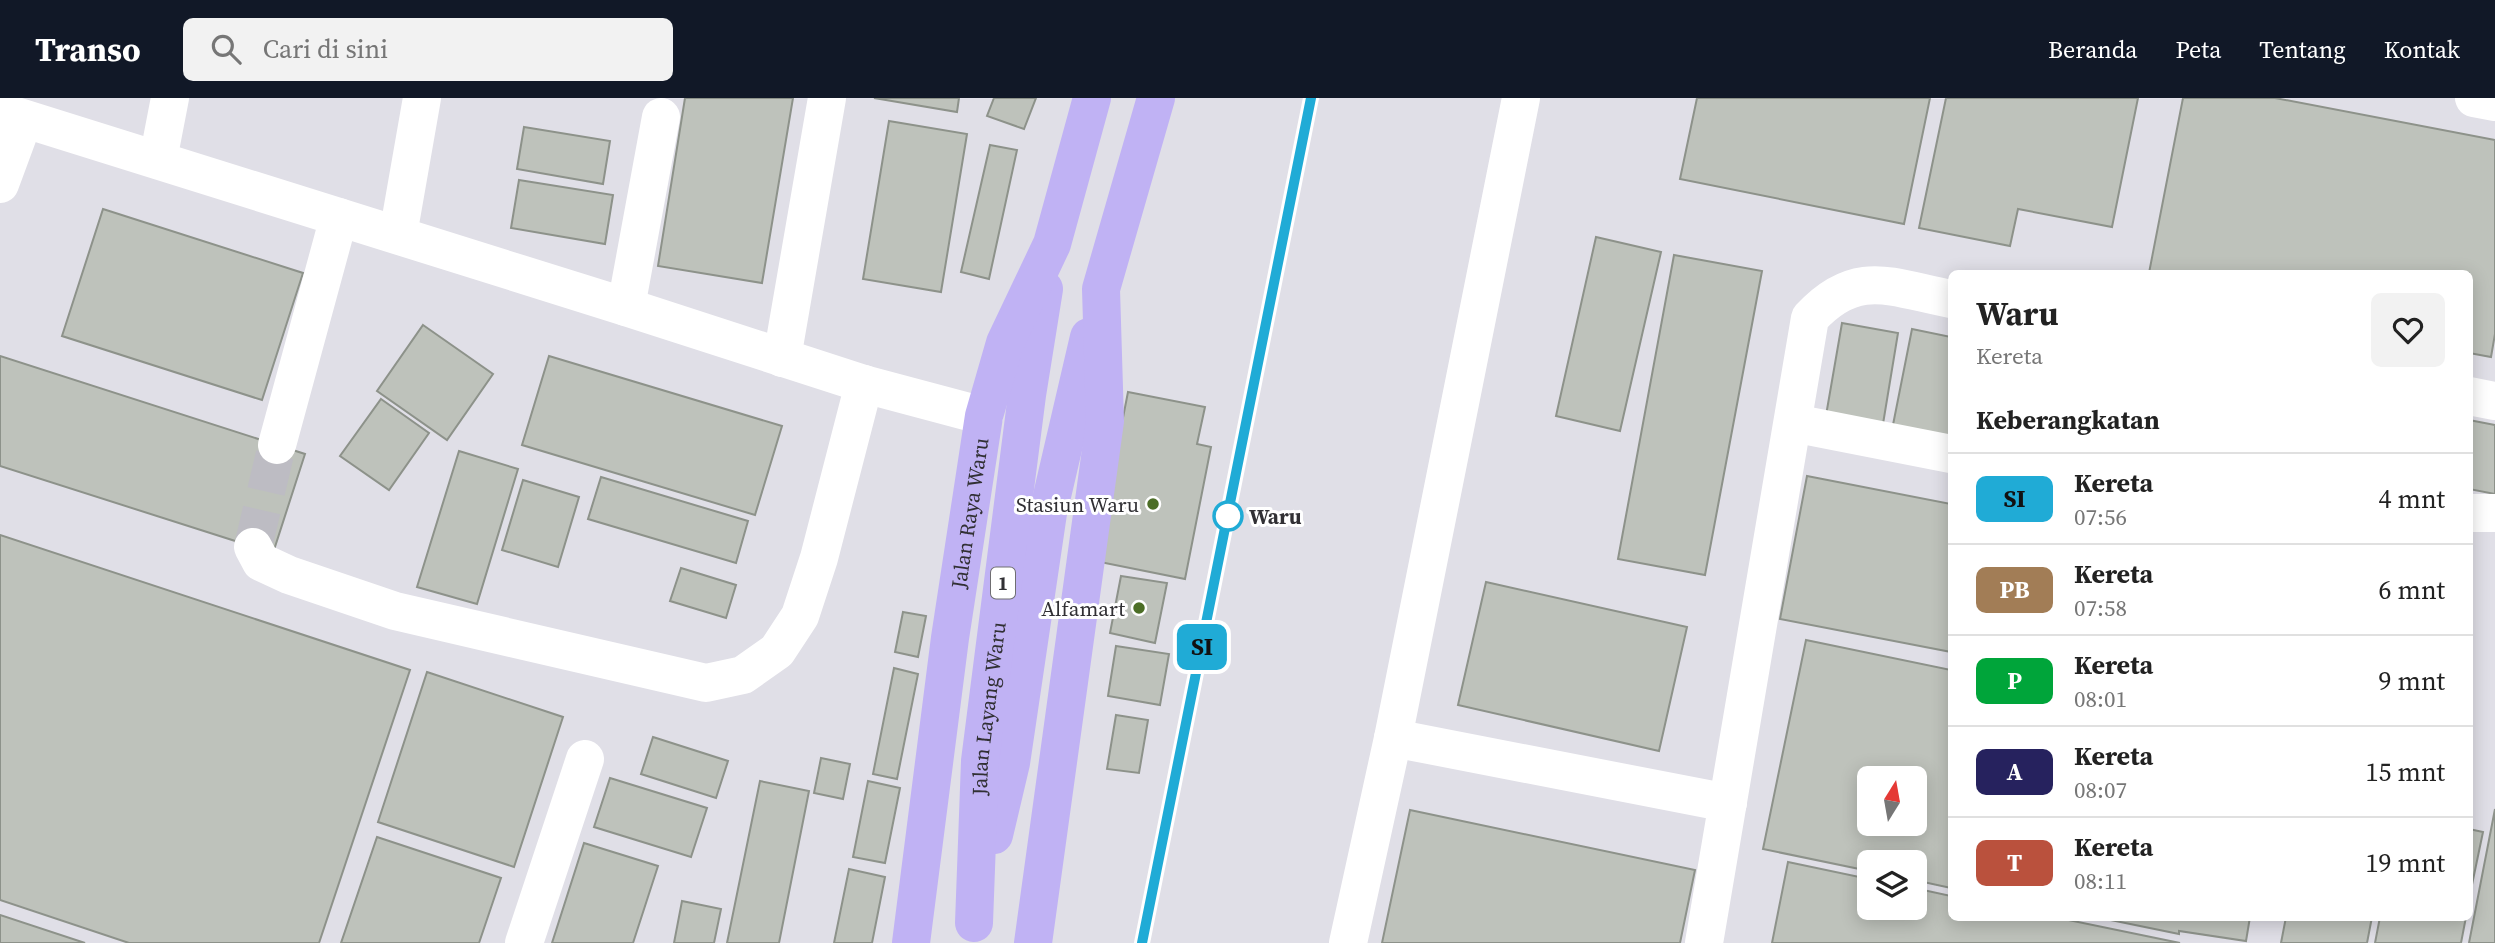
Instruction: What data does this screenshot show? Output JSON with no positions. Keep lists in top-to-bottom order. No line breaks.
{"streets":{"highway":["Jalan Raya Waru","1","Jalan Layang Waru"]},"crossings":[["Jalan Raya Waru","Jalan Layang Waru"],["1","Jalan Layang Waru"]],"places":["Stasiun Waru","Waru","Alfamart"],"north":"top","page":{"header":"Transo","search":"Cari di sini","nav":["Beranda","Peta","Tentang","Kontak"],"on_map":"SI","heading":[["Waru","Kereta"],"Keberangkatan"],"list":[{"mark":"SI","name":"Kereta","note":"07:56","value":"4 mnt"},{"mark":"PB","name":"Kereta","note":"07:58","value":"6 mnt"},{"mark":"P","name":"Kereta","note":"08:01","value":"9 mnt"},{"mark":"A","name":"Kereta","note":"08:07","value":"15 mnt"},{"mark":"T","name":"Kereta","note":"08:11","value":"19 mnt"}]}}
